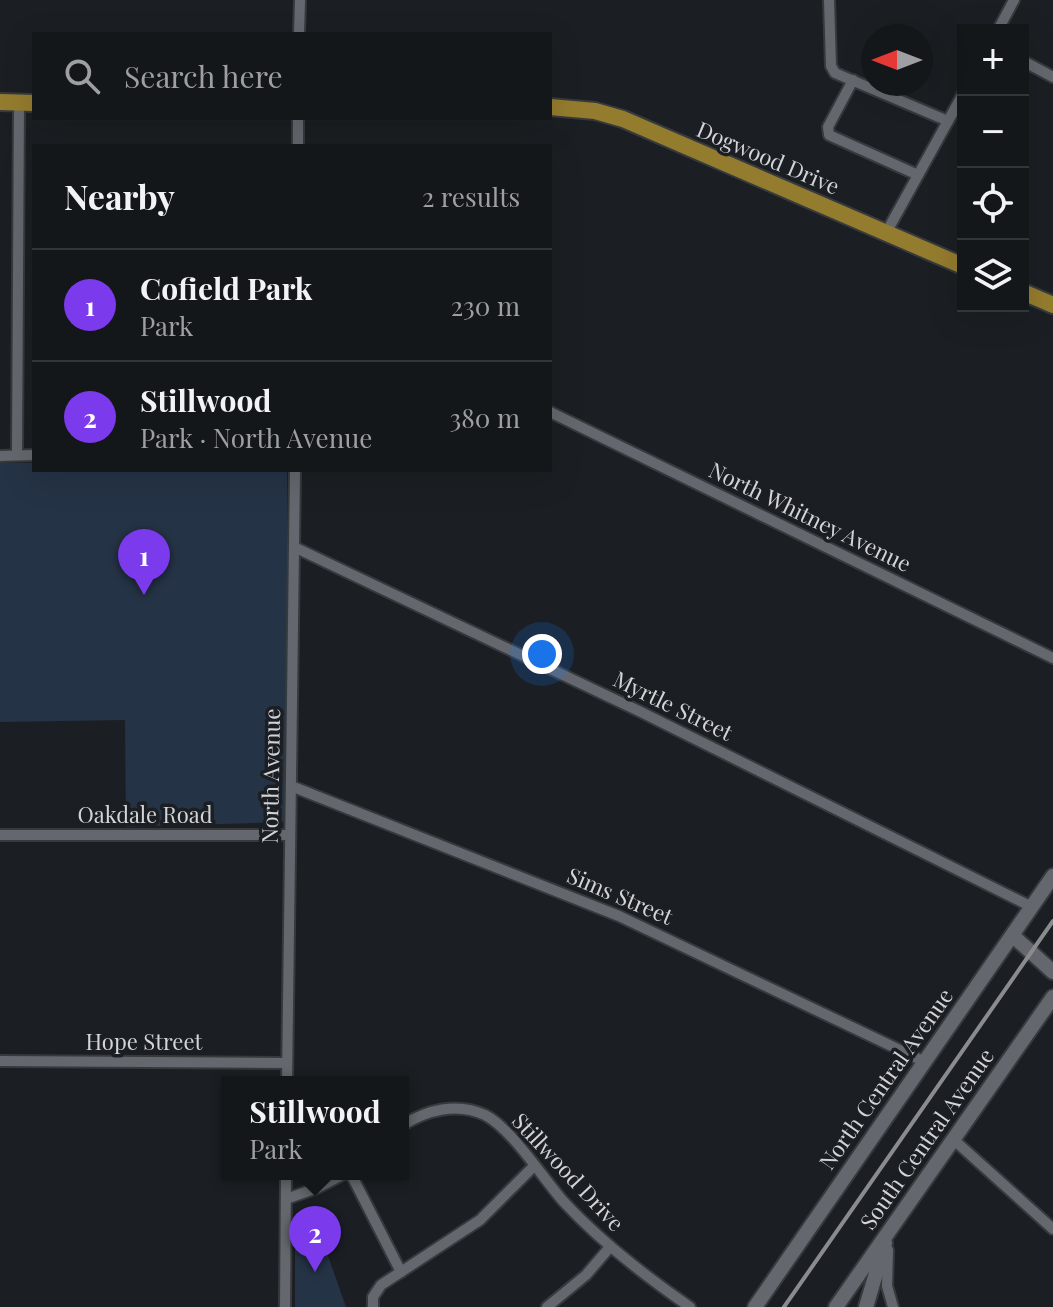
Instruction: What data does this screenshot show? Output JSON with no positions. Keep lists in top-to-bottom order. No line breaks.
{"streets":{"main road":["Dogwood Drive","North Central Avenue","South Central Avenue"],"street":["North Whitney Avenue","Myrtle Street","North Avenue","Oakdale Road","Sims Street","Hope Street","Stillwood Drive"]},"crossings":[["Myrtle Street","North Avenue"],["Myrtle Street","North Central Avenue"],["North Avenue","Oakdale Road"],["North Avenue","Sims Street"],["North Avenue","Hope Street"],["Sims Street","North Central Avenue"]],"north":"left","page":{"map_buttons":["+","−"],"search":"Search here","heading":["Nearby","2 results"],"list":[{"mark":"1","name":"Cofield Park","note":"Park","value":"230 m"},{"mark":"2","name":"Stillwood","note":"Park · North Avenue","value":"380 m"}],"pins":["1","2"],"popup":["Stillwood","Park"]}}
